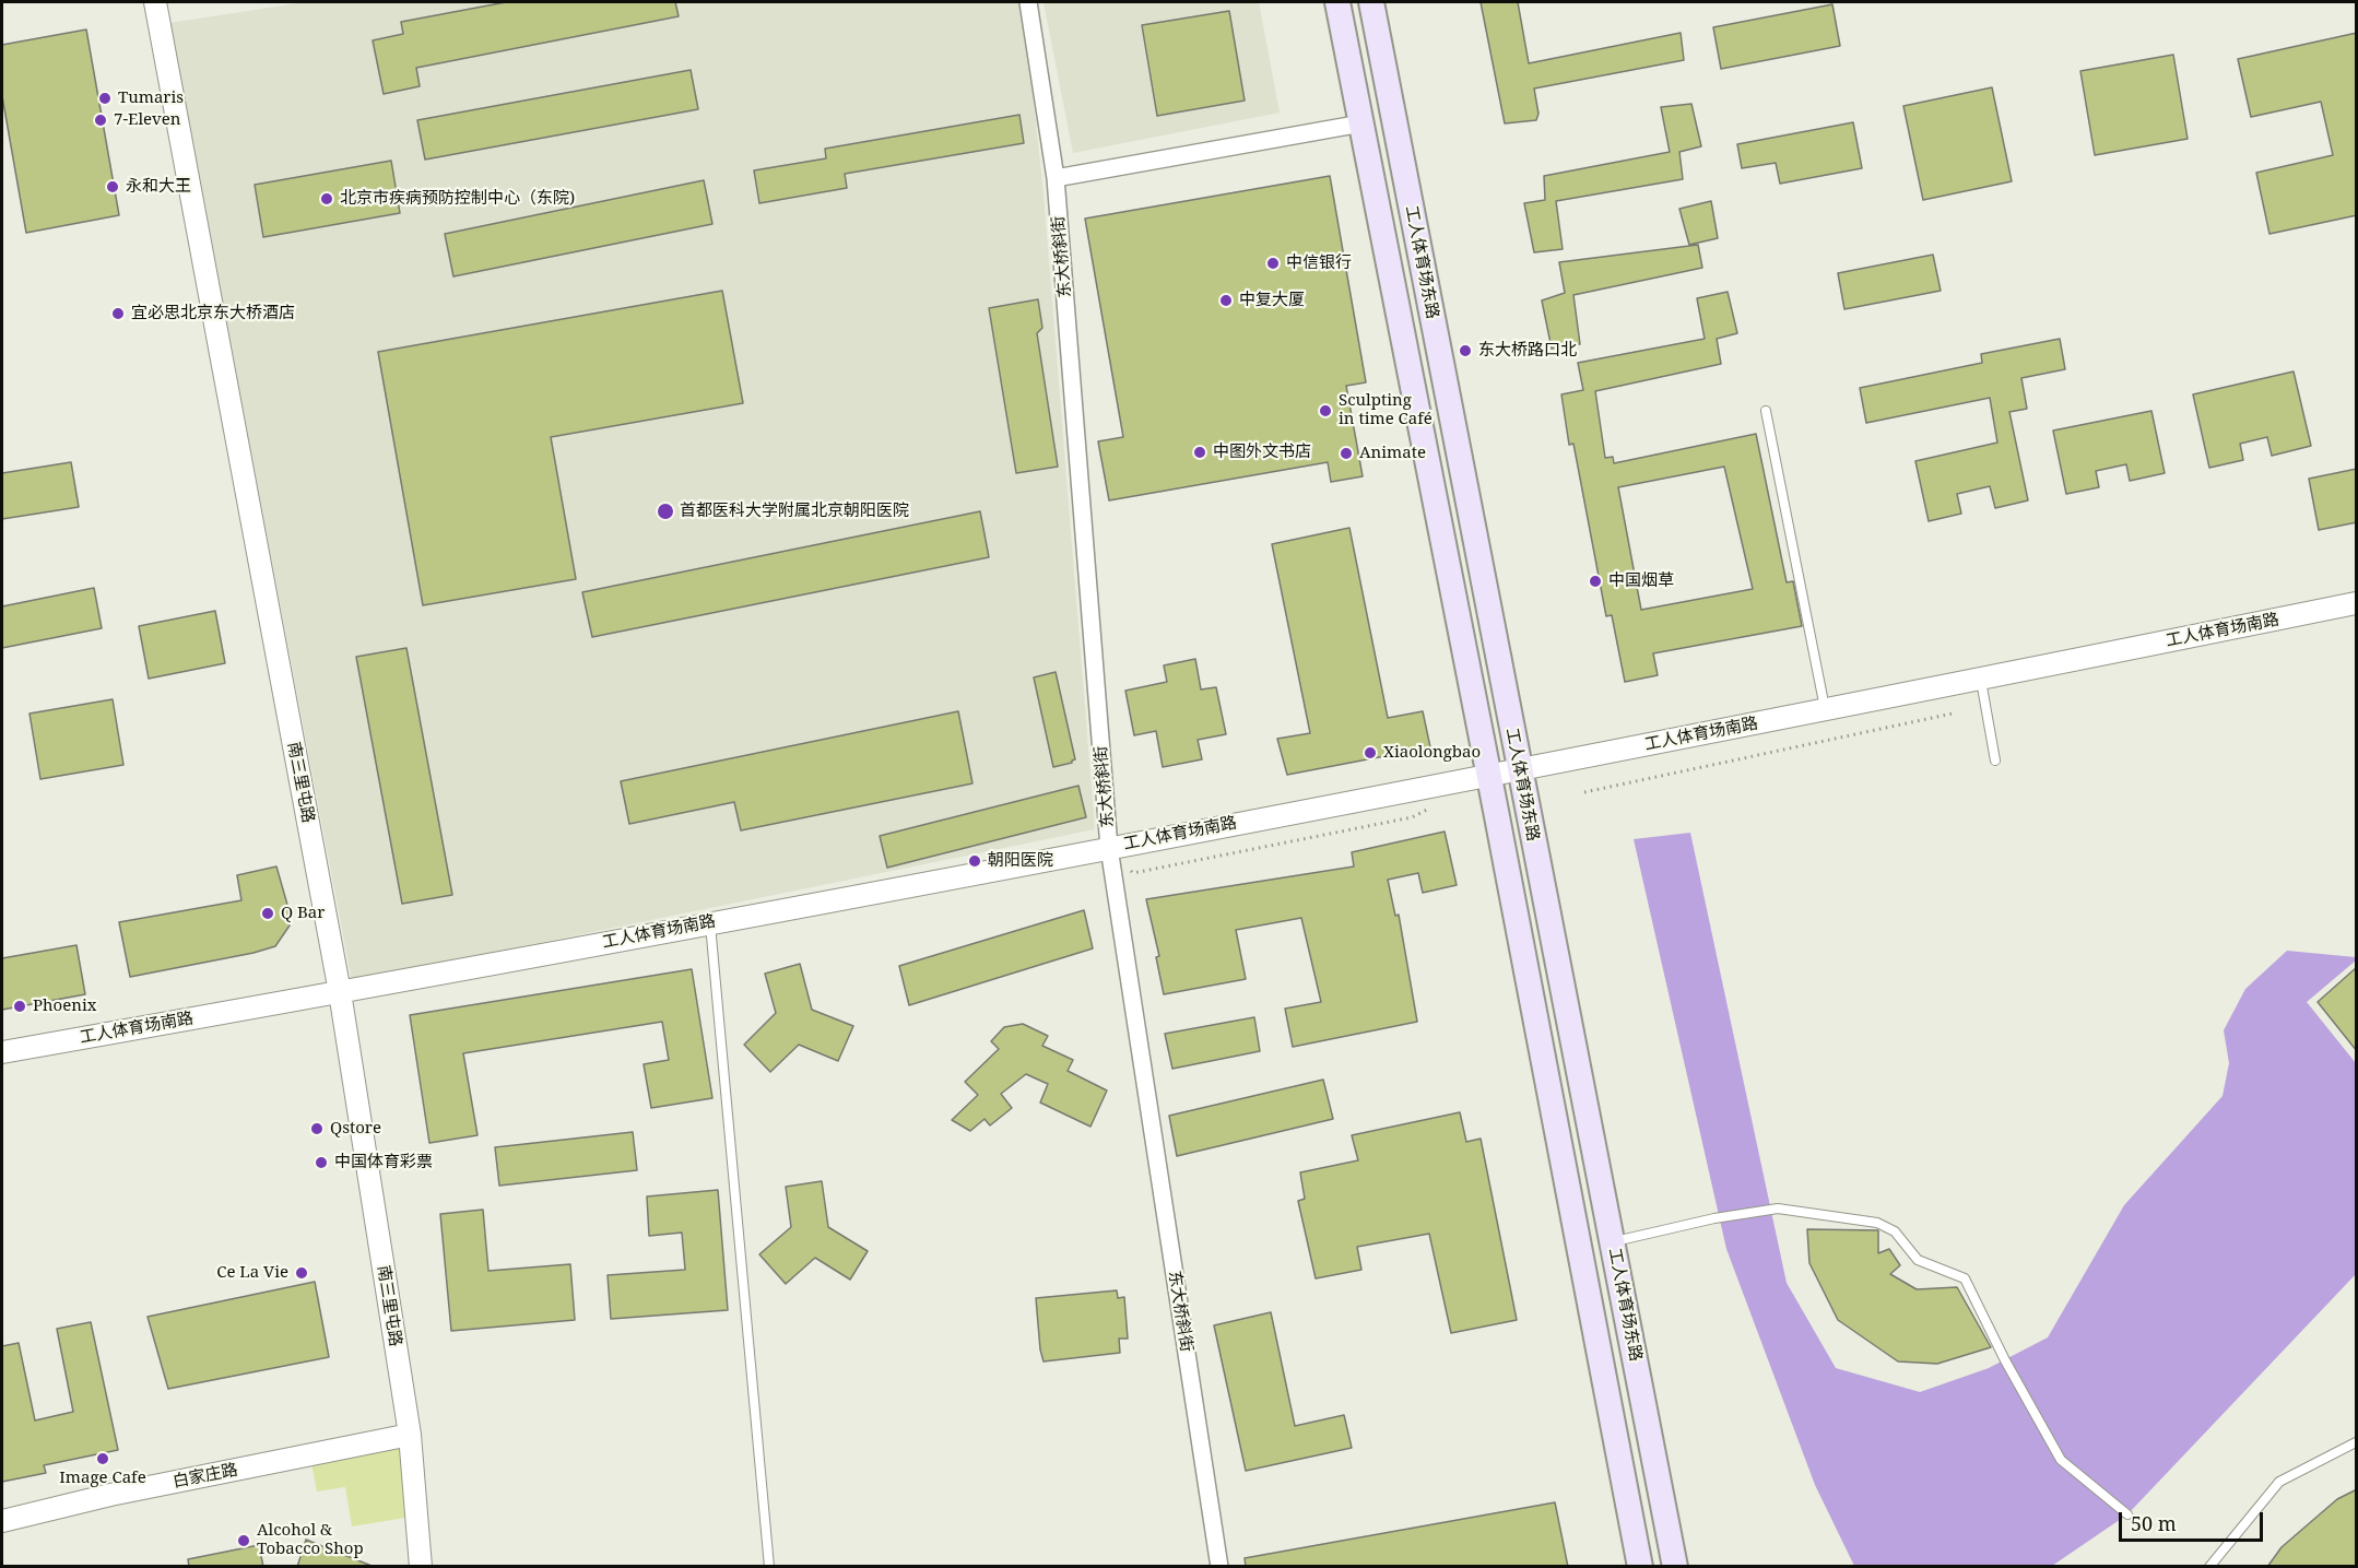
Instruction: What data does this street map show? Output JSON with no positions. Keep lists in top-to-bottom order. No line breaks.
{"streets":{"main road":["工人体育场东路"],"street":["东大桥斜街","工人体育场南路","南三里屯路","白家庄路"]},"crossings":[["东大桥斜街","工人体育场南路"],["工人体育场东路","工人体育场南路"],["工人体育场南路","南三里屯路"],["南三里屯路","白家庄路"]],"places":["Tumaris","7-Eleven","永和大王","北京市疾病预防控制中心（东院)","中信银行","中复大厦","宜必思北京东大桥酒店","东大桥路口北","Sculpting in time Café","中图外文书店","Animate","首都医科大学附属北京朝阳医院","中国烟草","Xiaolongbao","朝阳医院","Q Bar","Phoenix","Qstore","中国体育彩票","Ce La Vie","Image Cafe","Alcohol & Tobacco Shop"],"scale_bar":"50 m"}
